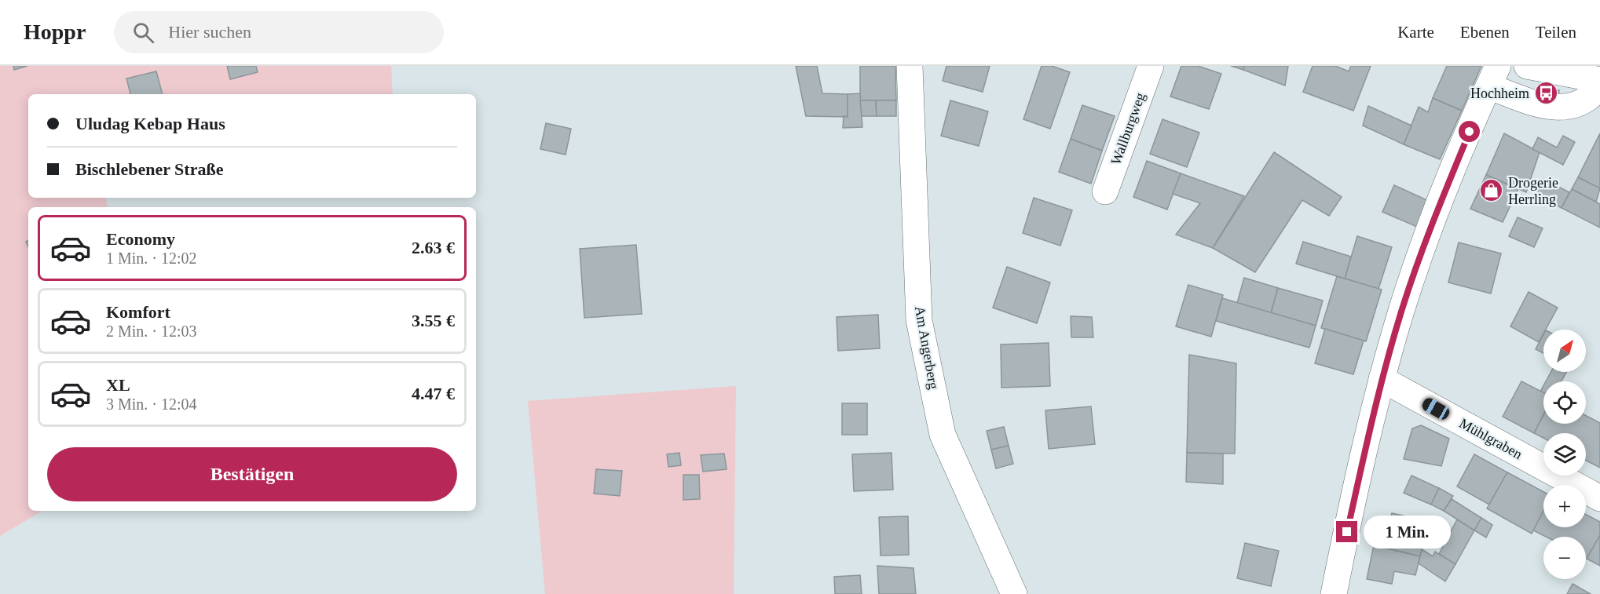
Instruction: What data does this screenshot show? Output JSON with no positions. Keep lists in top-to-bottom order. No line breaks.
{"streets":{"street":["Wallburgweg","Am Angerberg","Mühlgraben"]},"places":{"bus stop":["Hochheim"],"shop":["Drogerie Herrling"]},"north":"top right","page":{"header":"Hoppr","search":"Hier suchen","nav":["Karte","Ebenen","Teilen"],"banner":["Uludag Kebap Haus","Bischlebener Straße"],"list":[{"name":"Economy","note":"1 Min. · 12:02","value":"2.63 €"},{"name":"Komfort","note":"2 Min. · 12:03","value":"3.55 €"},{"name":"XL","note":"3 Min. · 12:04","value":"4.47 €"}],"map_buttons":["+","−"],"buttons":"Bestätigen","bubble":"1 Min."}}
